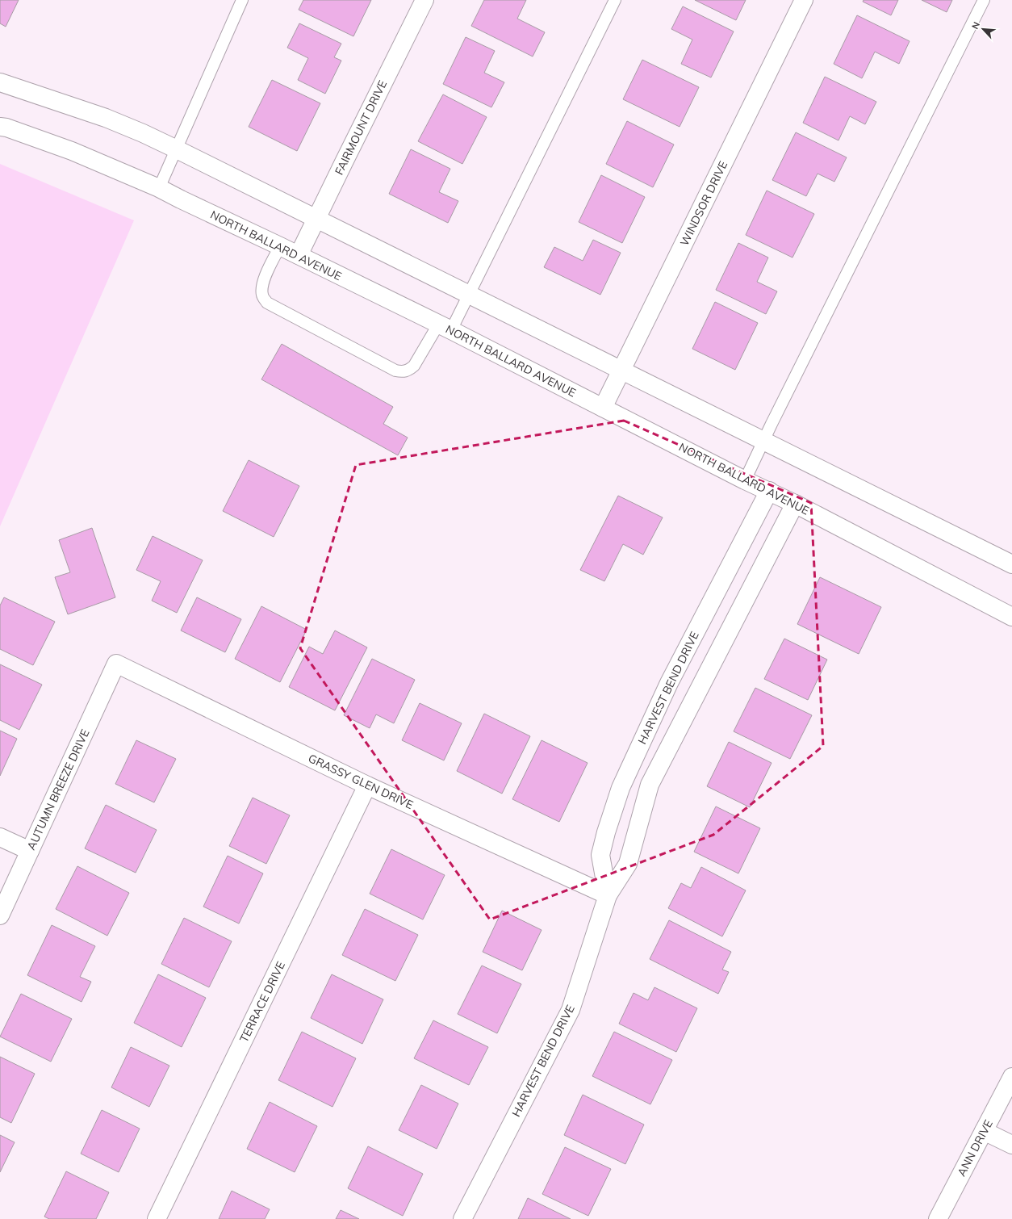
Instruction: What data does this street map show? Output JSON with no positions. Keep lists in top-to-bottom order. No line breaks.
{"streets":{"street":["FAIRMOUNT DRIVE","WINDSOR DRIVE","NORTH BALLARD AVENUE","HARVEST BEND DRIVE","GRASSY GLEN DRIVE","AUTUMN BREEZE DRIVE","TERRACE DRIVE","ANN DRIVE"]},"crossings":[["FAIRMOUNT DRIVE","NORTH BALLARD AVENUE"],["WINDSOR DRIVE","NORTH BALLARD AVENUE"],["NORTH BALLARD AVENUE","HARVEST BEND DRIVE"],["HARVEST BEND DRIVE","GRASSY GLEN DRIVE"],["GRASSY GLEN DRIVE","AUTUMN BREEZE DRIVE"],["GRASSY GLEN DRIVE","TERRACE DRIVE"]],"north":"top left"}
